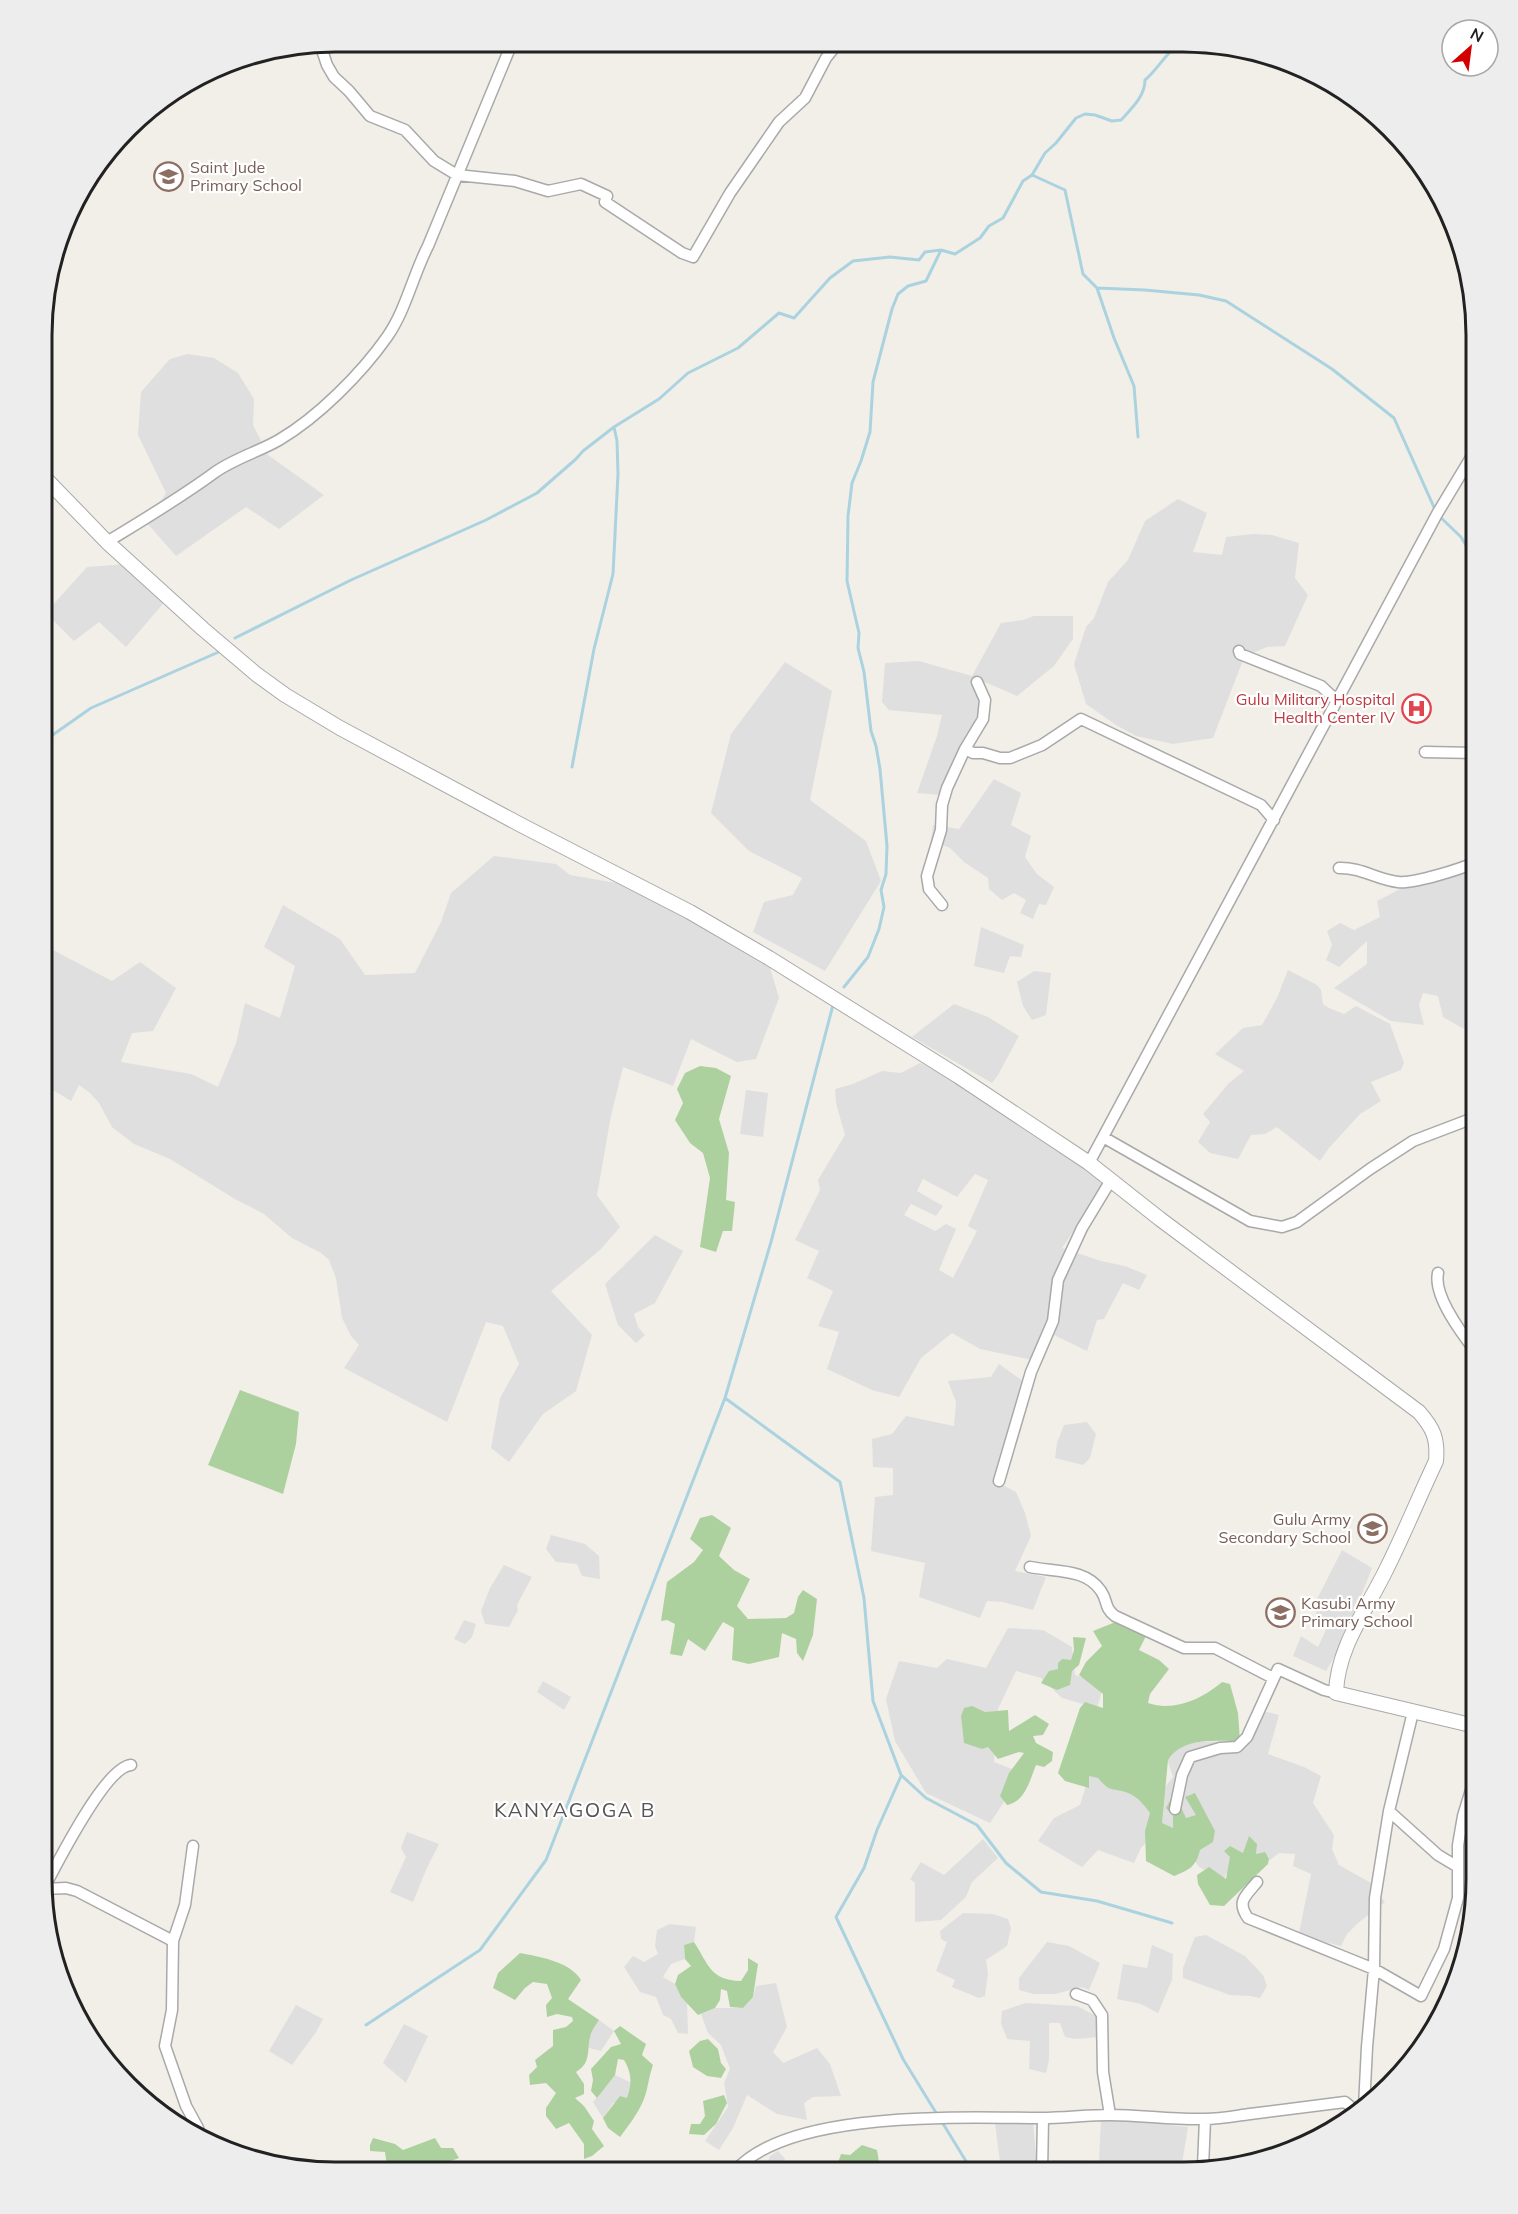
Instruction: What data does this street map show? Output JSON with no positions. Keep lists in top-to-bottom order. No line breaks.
{"districts":["KANYAGOGA B"],"places":{"school or university":["Saint Jude Primary School","Gulu Army Secondary School","Kasubi Army Primary School"],"hospital":["Gulu Military Hospital Health Center IV"]},"north":"top right"}
